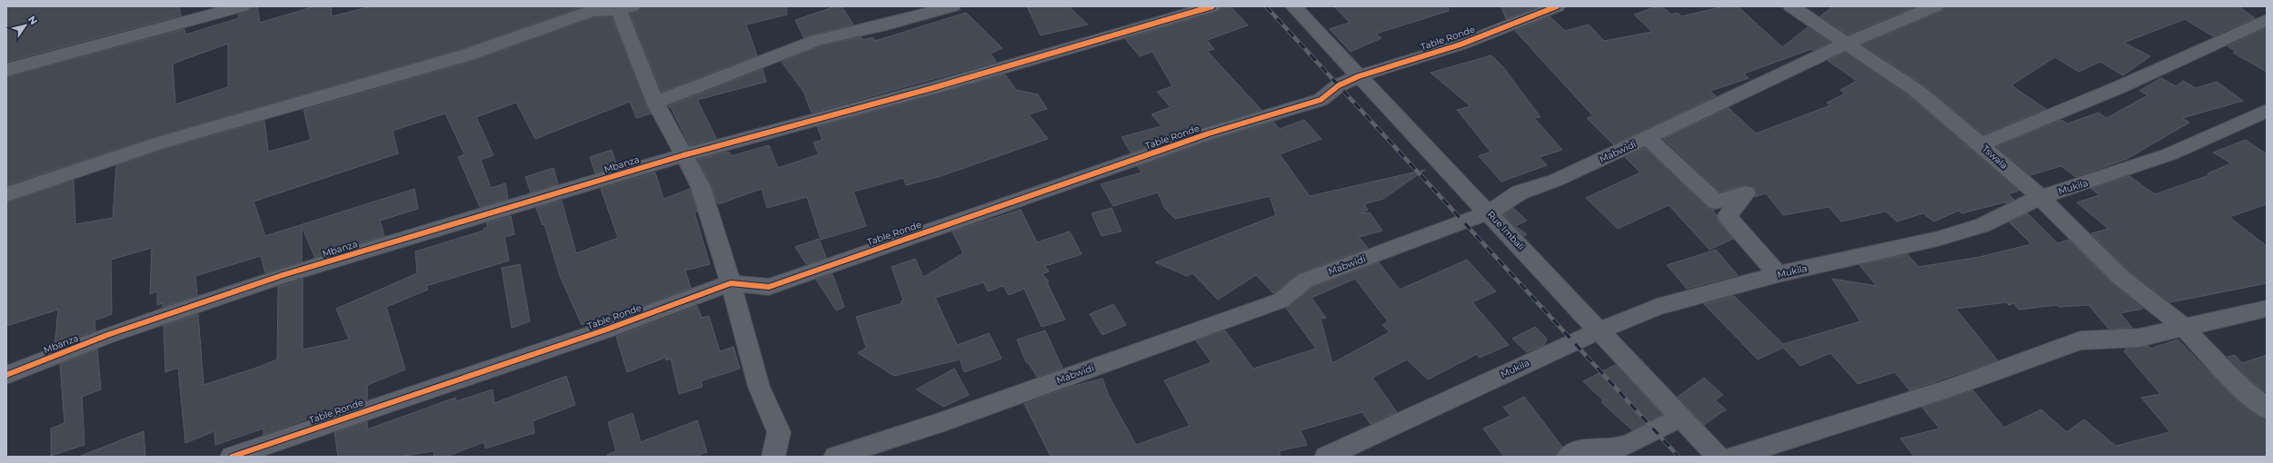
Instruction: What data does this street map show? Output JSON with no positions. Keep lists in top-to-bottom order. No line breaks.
{"streets":{"street":["Table Ronde","Mabwidi","Tswala","Mbanza","Mukila","Rue Imbali"]},"crossings":[["Table Ronde","Rue Imbali"],["Mabwidi","Tswala"],["Mabwidi","Rue Imbali"],["Tswala","Mukila"],["Mukila","Rue Imbali"]],"north":"top right"}
